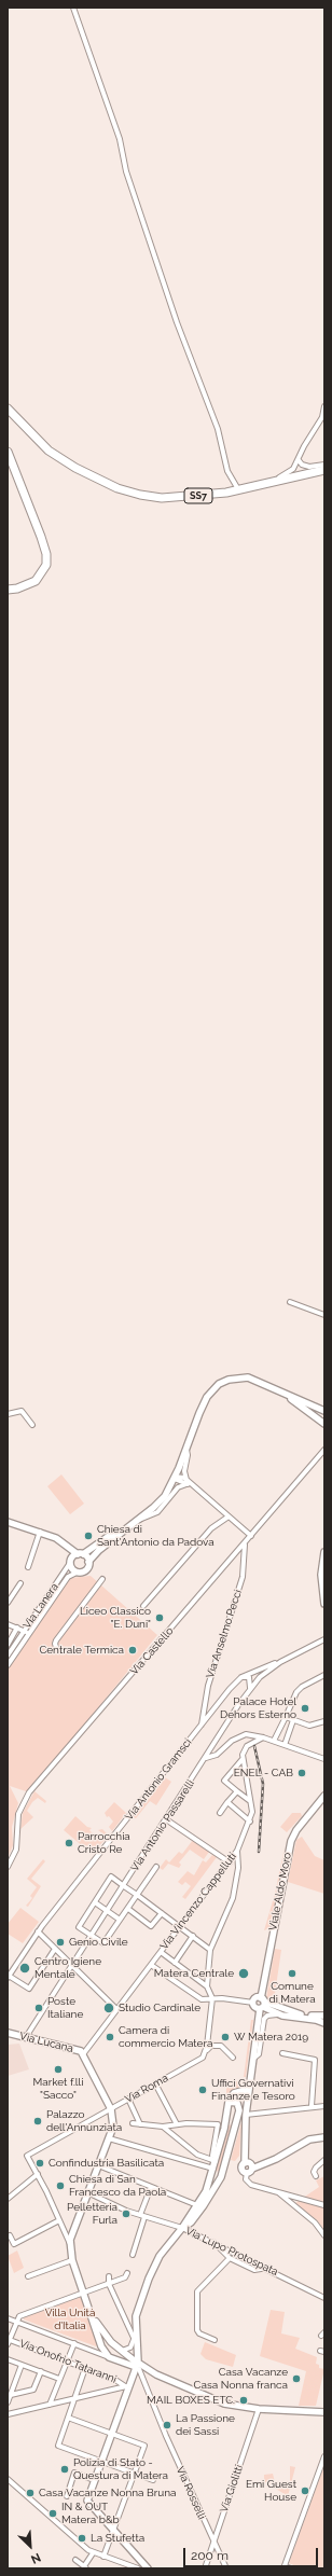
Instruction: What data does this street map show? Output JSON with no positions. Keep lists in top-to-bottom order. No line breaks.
{"streets":{"highway":["SS7"],"street":["Via Lanera","Via Anselmo Pecci","Via Castello","Via Antonio Gramsci","Via Antonio Passarelli","Viale Aldo Moro","Via Vincenzo Cappelluti","Via Lucana","Via Roma","Via Lupo Protospata","Via Onofrio Tataranni","Via Giolitti","Via Rosselli"]},"crossings":[["Via Anselmo Pecci","Via Castello"],["Via Anselmo Pecci","Via Antonio Gramsci"],["Via Antonio Gramsci","Via Antonio Passarelli"],["Via Antonio Passarelli","Via Lucana"],["Via Vincenzo Cappelluti","Via Lucana"],["Via Lucana","Via Roma"],["Via Lucana","Via Lupo Protospata"],["Via Giolitti","Via Rosselli"]],"parks":["Villa Unità d’Italia"],"places":["Chiesa di Sant'Antonio da Padova","Liceo Classico \"E. Duni\"","Centrale Termica","Palace Hotel Dehors Esterno","ENEL - CAB","Parrocchia Cristo Re","Genio Civile","Centro Igiene Mentale","Matera Centrale","Comune di Matera","Poste Italiane","Studio Cardinale","Camera di commercio Matera","W Matera 2019","Market f.lli \"Sacco\"","Uffici Governativi Finanze e Tesoro","Palazzo dell'Annunziata","Confindustria Basilicata","Chiesa di San Francesco da Paola","Pelletteria Furla","Casa Vacanze Casa Nonna franca","MAIL BOXES ETC.","La Passione dei Sassi","Polizia di Stato - Questura di Matera","Emi Guest House","Casa Vacanze Nonna Bruna","IN & OUT Matera b&b","La Stufetta"],"scale_bar":"200 m","north":"bottom right"}
